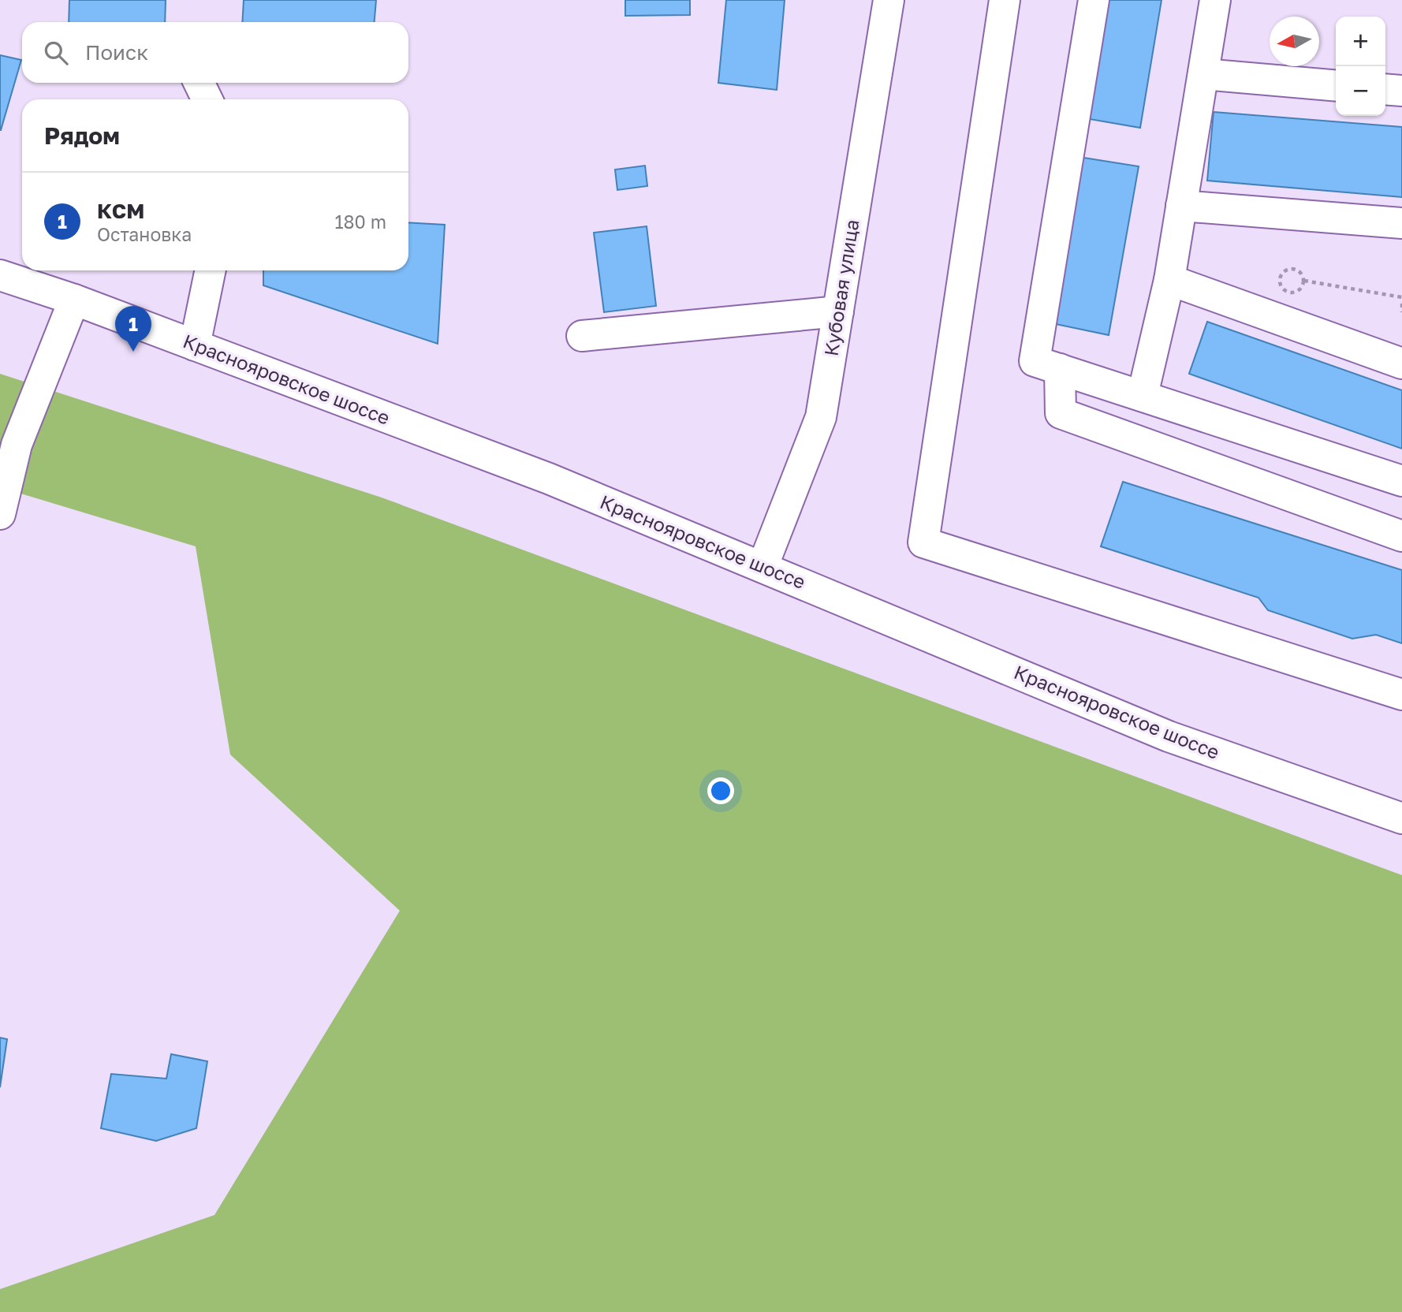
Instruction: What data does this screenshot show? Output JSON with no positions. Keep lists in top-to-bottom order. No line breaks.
{"streets":{"street":["Кубовая улица","Краснояровское шоссе"]},"crossings":[["Кубовая улица","Краснояровское шоссе"]],"north":"left","page":{"map_buttons":["+","−"],"search":"Поиск","heading":"Рядом","list":[{"mark":"1","name":"КСМ","note":"Остановка","value":"180 m"}],"pins":"1"}}
